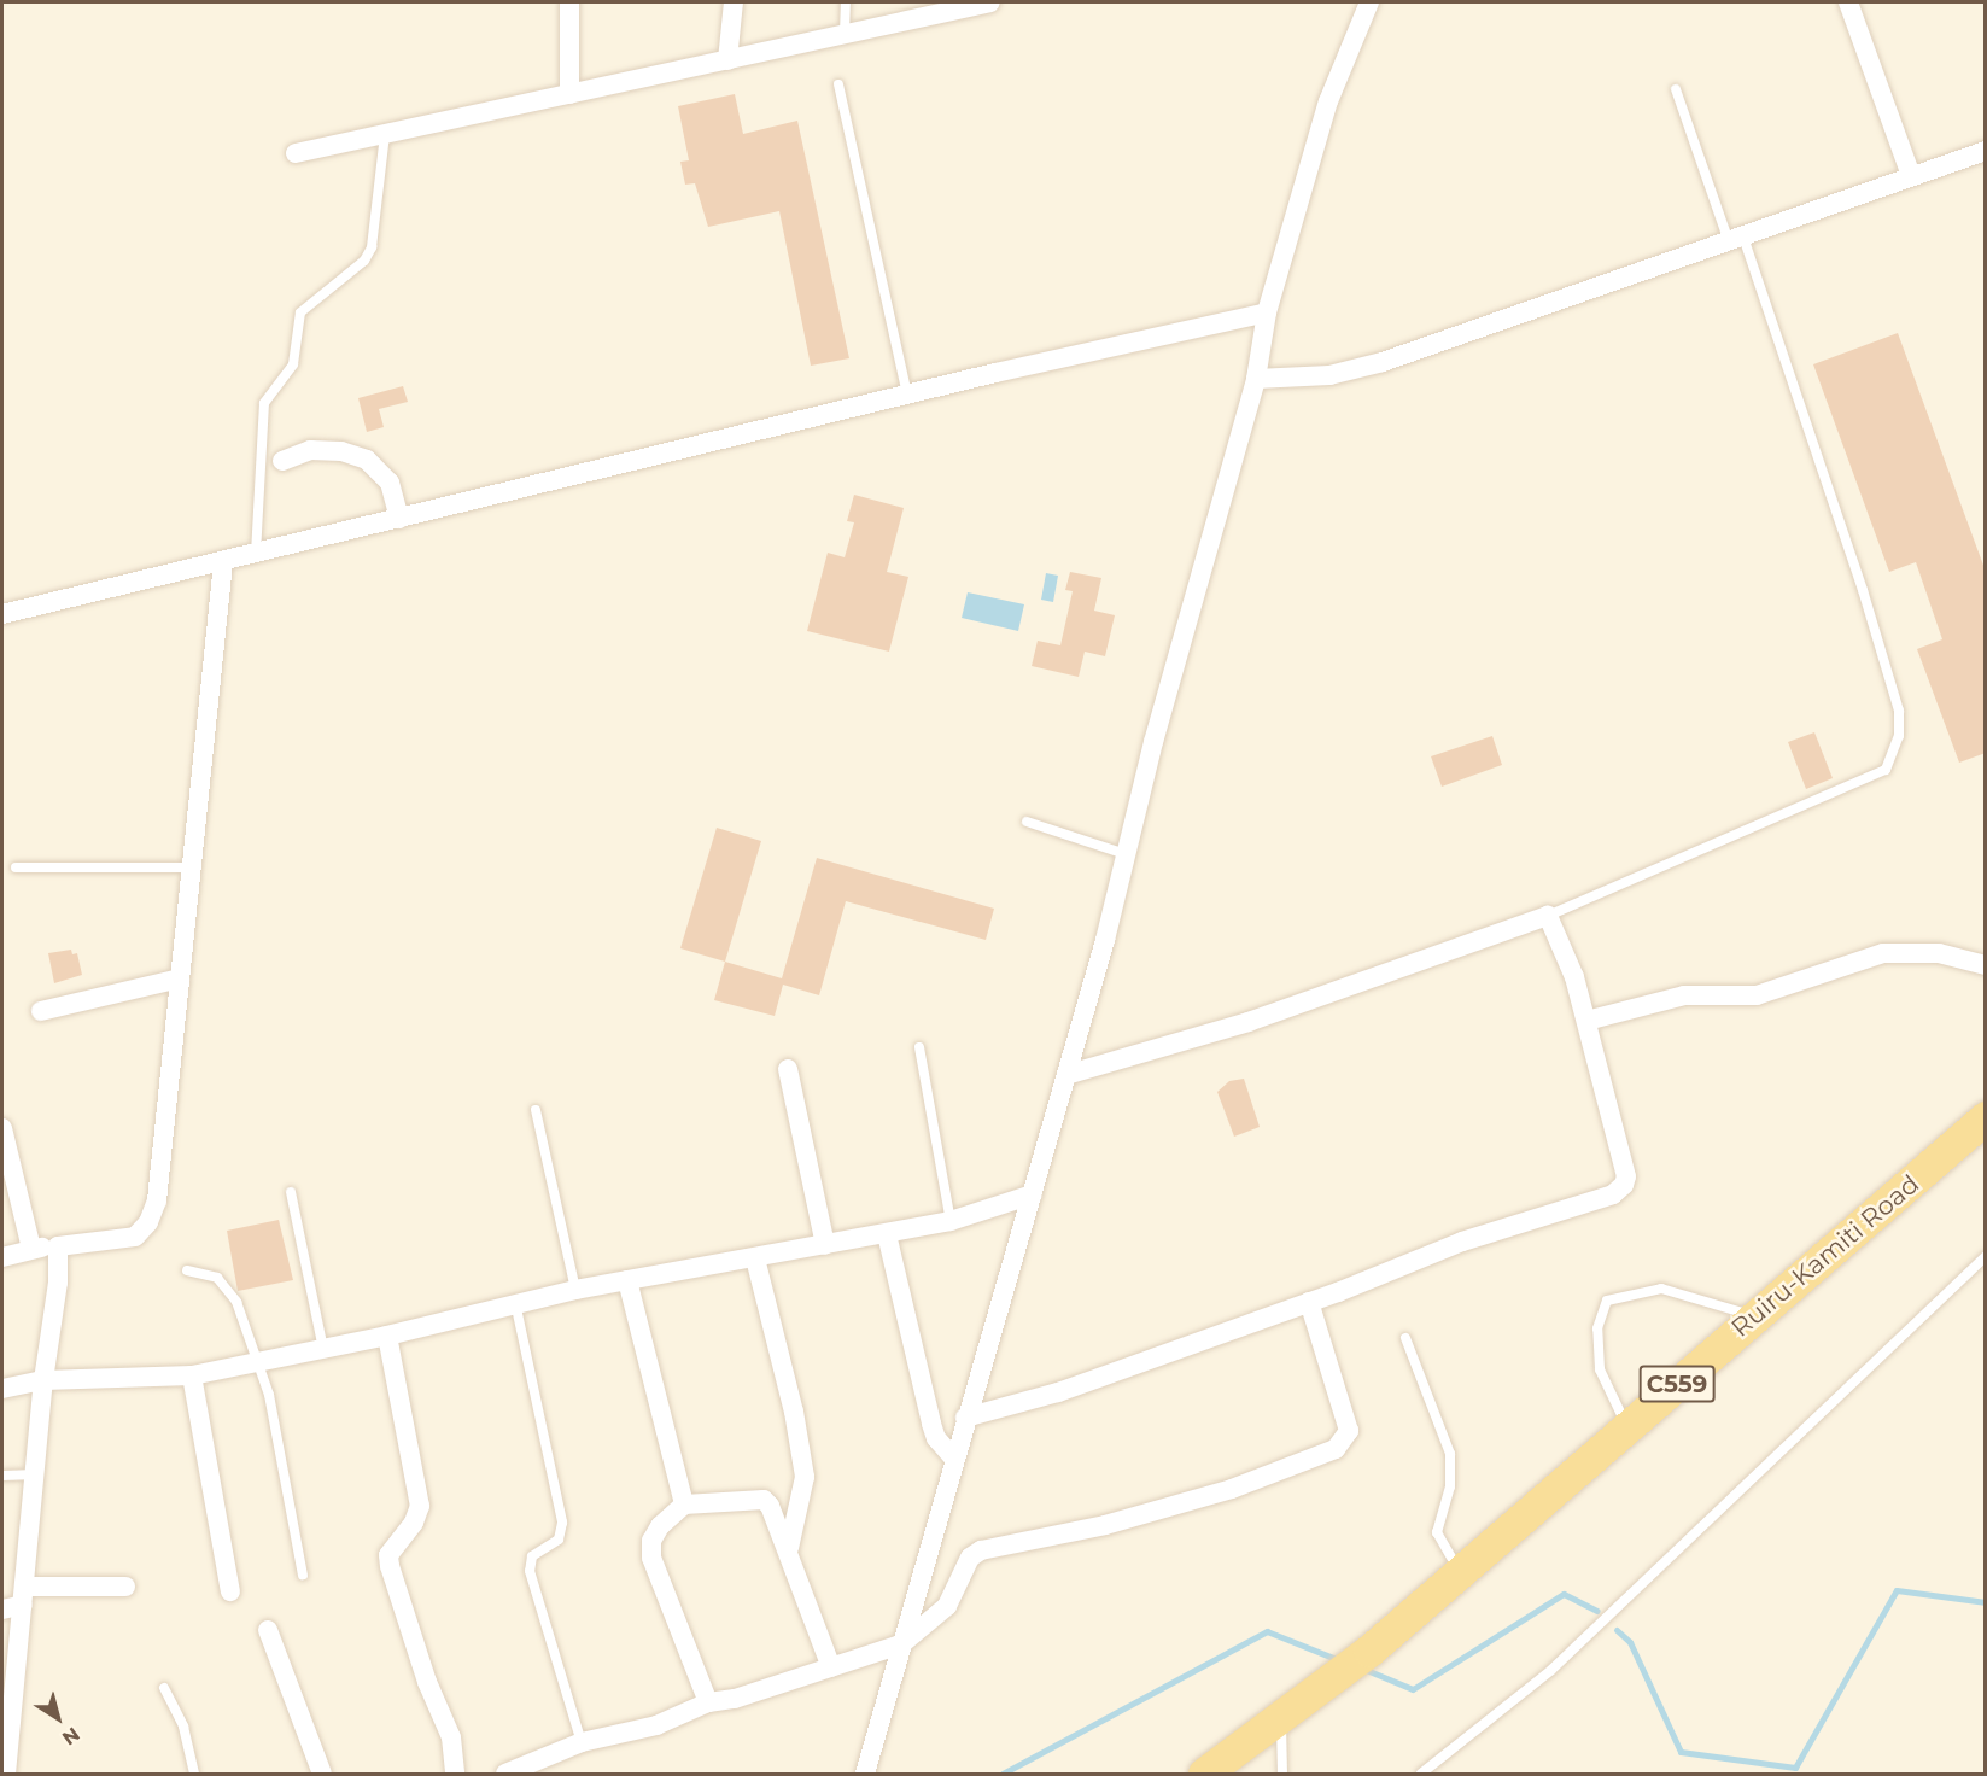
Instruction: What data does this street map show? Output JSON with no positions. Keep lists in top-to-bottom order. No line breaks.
{"streets":{"main road":["Ruiru-Kamiti Road","C559"]},"crossings":[["Ruiru-Kamiti Road","C559"]],"north":"bottom right"}
